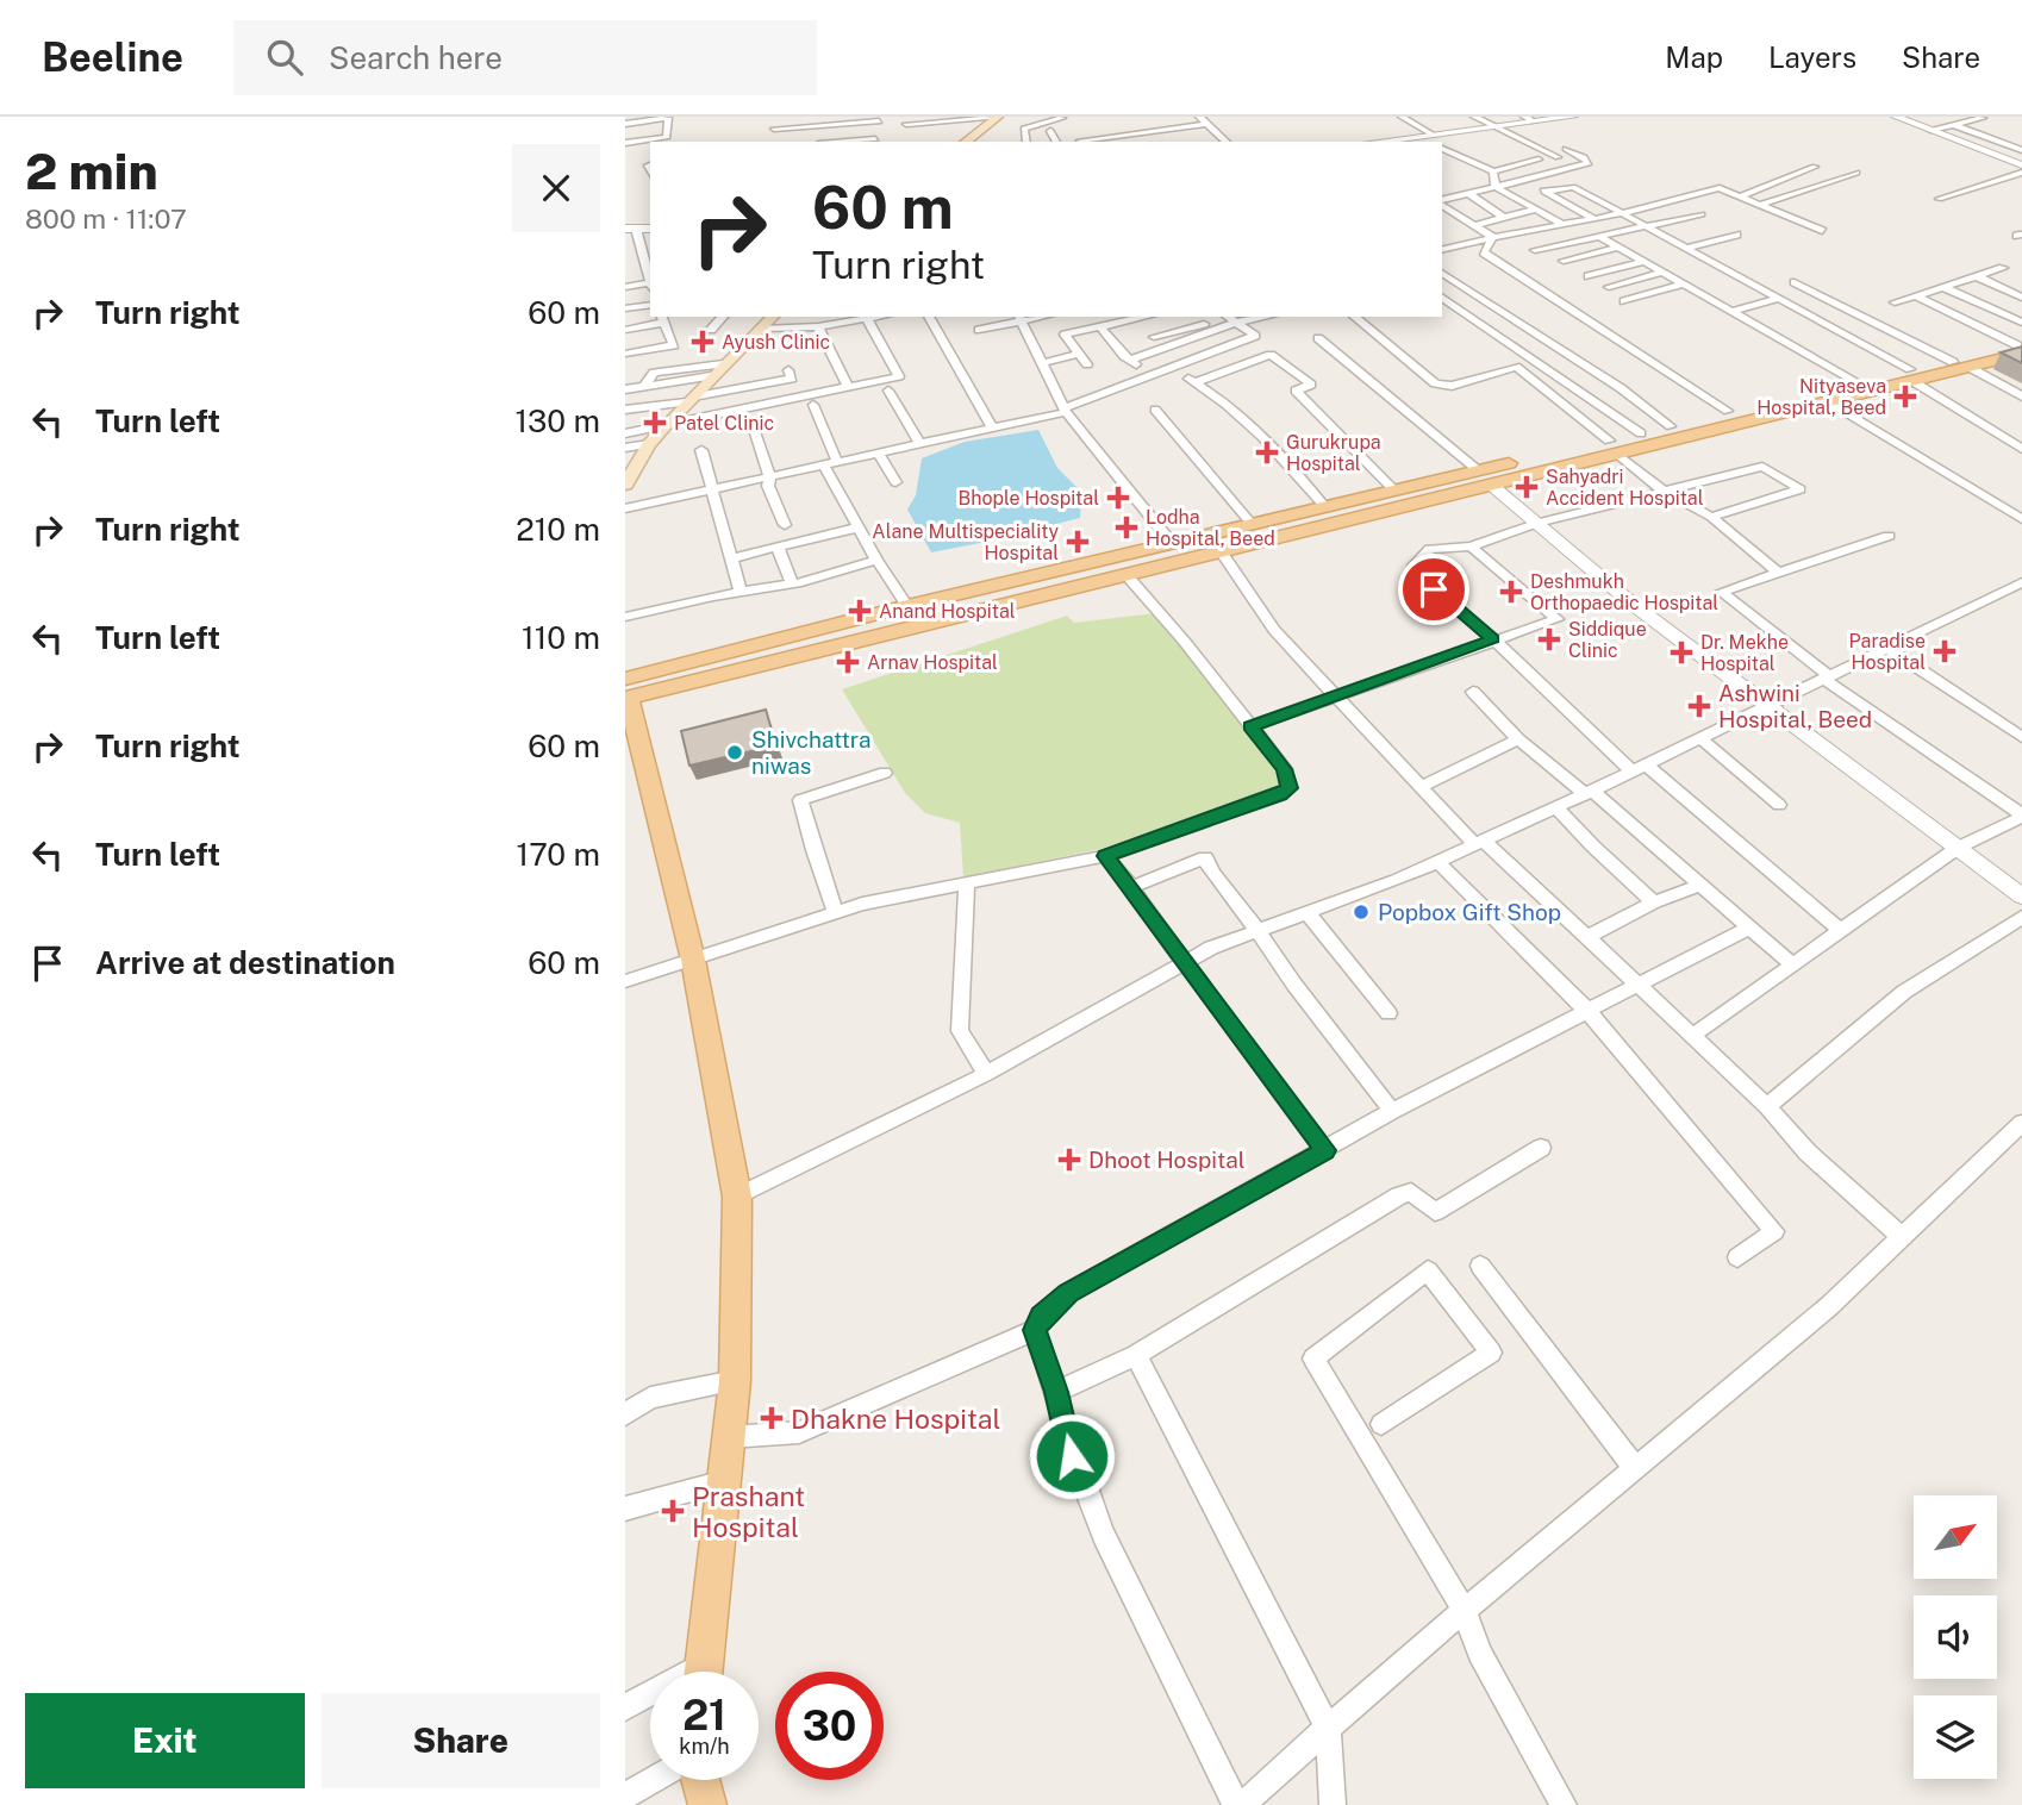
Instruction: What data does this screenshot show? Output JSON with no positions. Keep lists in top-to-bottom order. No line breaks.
{"places":{"health":["Ayush Clinic","Nityaseva Hospital, Beed","Patel Clinic","Gurukrupa Hospital","Sahyadri Accident Hospital","Bhople Hospital","Lodha Hospital, Beed","Alane Multispeciality Hospital","Deshmukh Orthopaedic Hospital","Anand Hospital","Siddique Clinic","Paradise Hospital","Dr. Mekhe Hospital","Arnav Hospital","Ashwini Hospital, Beed","Dhoot Hospital","Dhakne Hospital","Prashant Hospital"],"other":["Shivchattra niwas","Popbox Gift Shop"]},"north":"top right","page":{"header":"Beeline","search":"Search here","nav":["Map","Layers","Share"],"heading":["2 min","800 m · 11:07"],"turn":["60 m","Turn right"],"list":[{"name":"Turn right","value":"60 m"},{"name":"Turn left","value":"130 m"},{"name":"Turn right","value":"210 m"},{"name":"Turn left","value":"110 m"},{"name":"Turn right","value":"60 m"},{"name":"Turn left","value":"170 m"},{"name":"Arrive at destination","value":"60 m"}],"speed":"21 km/h","limit":"30","buttons":["Exit","Share"]}}
